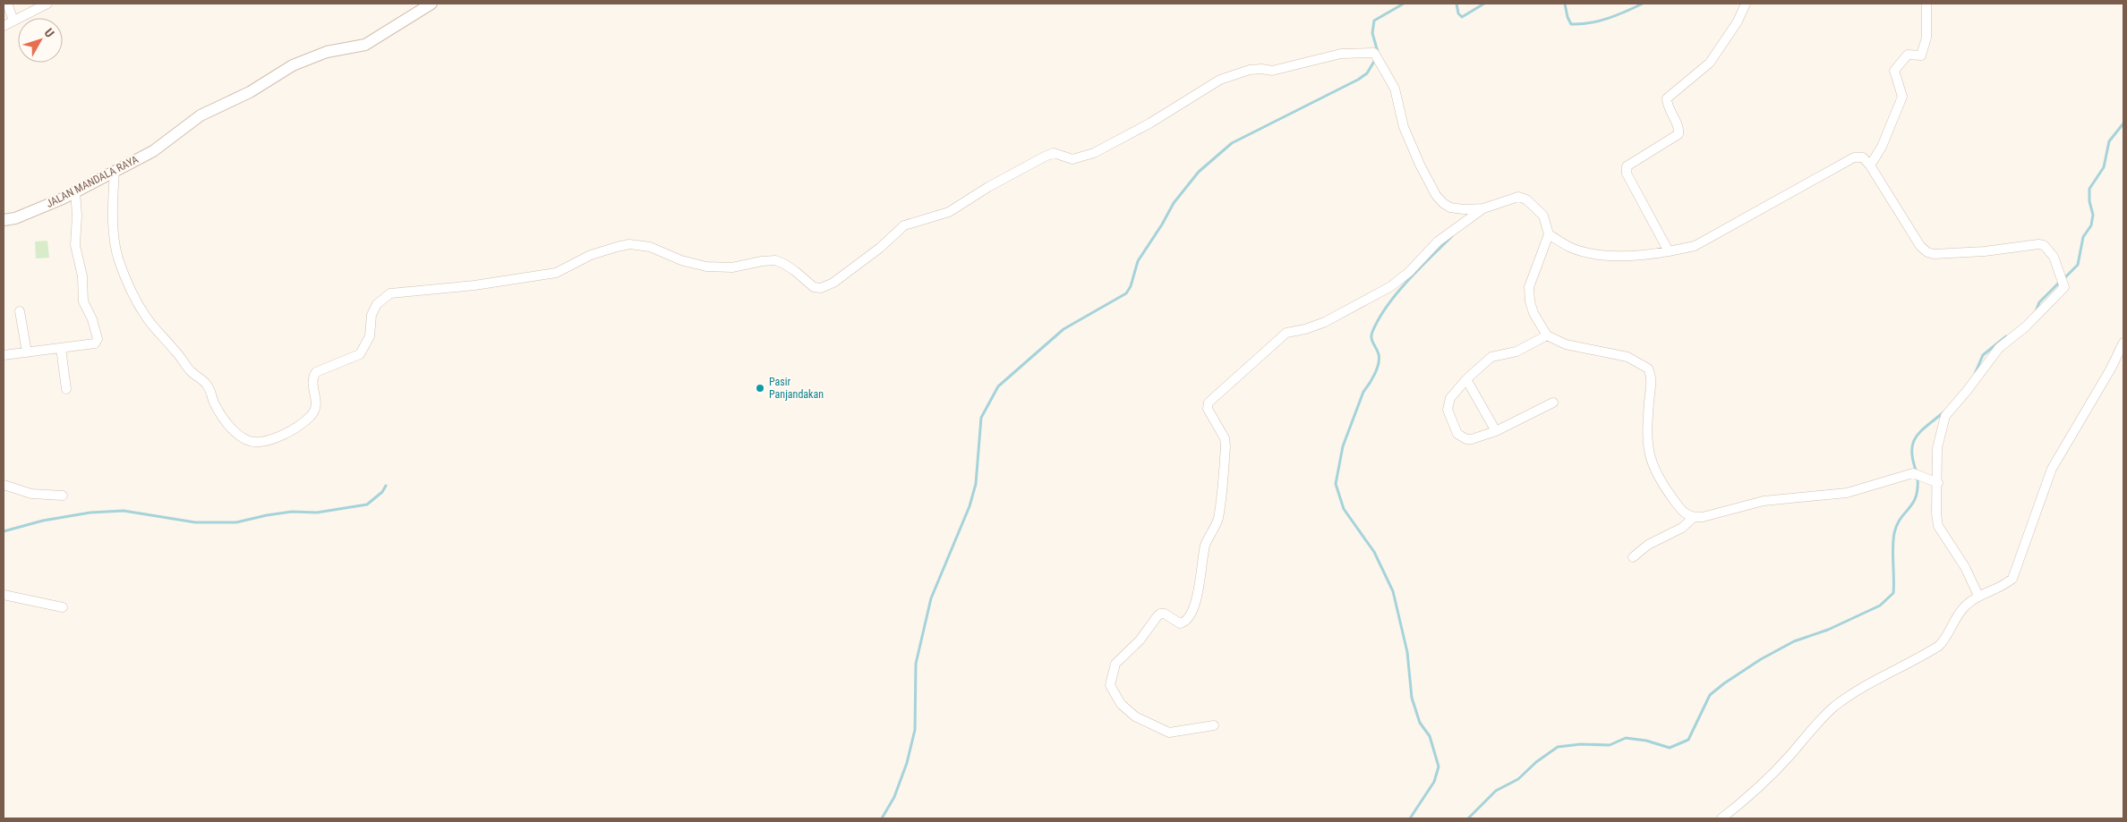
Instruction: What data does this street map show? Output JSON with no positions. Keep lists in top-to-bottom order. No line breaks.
{"streets":{"street":["JALAN MANDALA RAYA"]},"places":["Pasir Panjandakan"],"north":"top right"}
